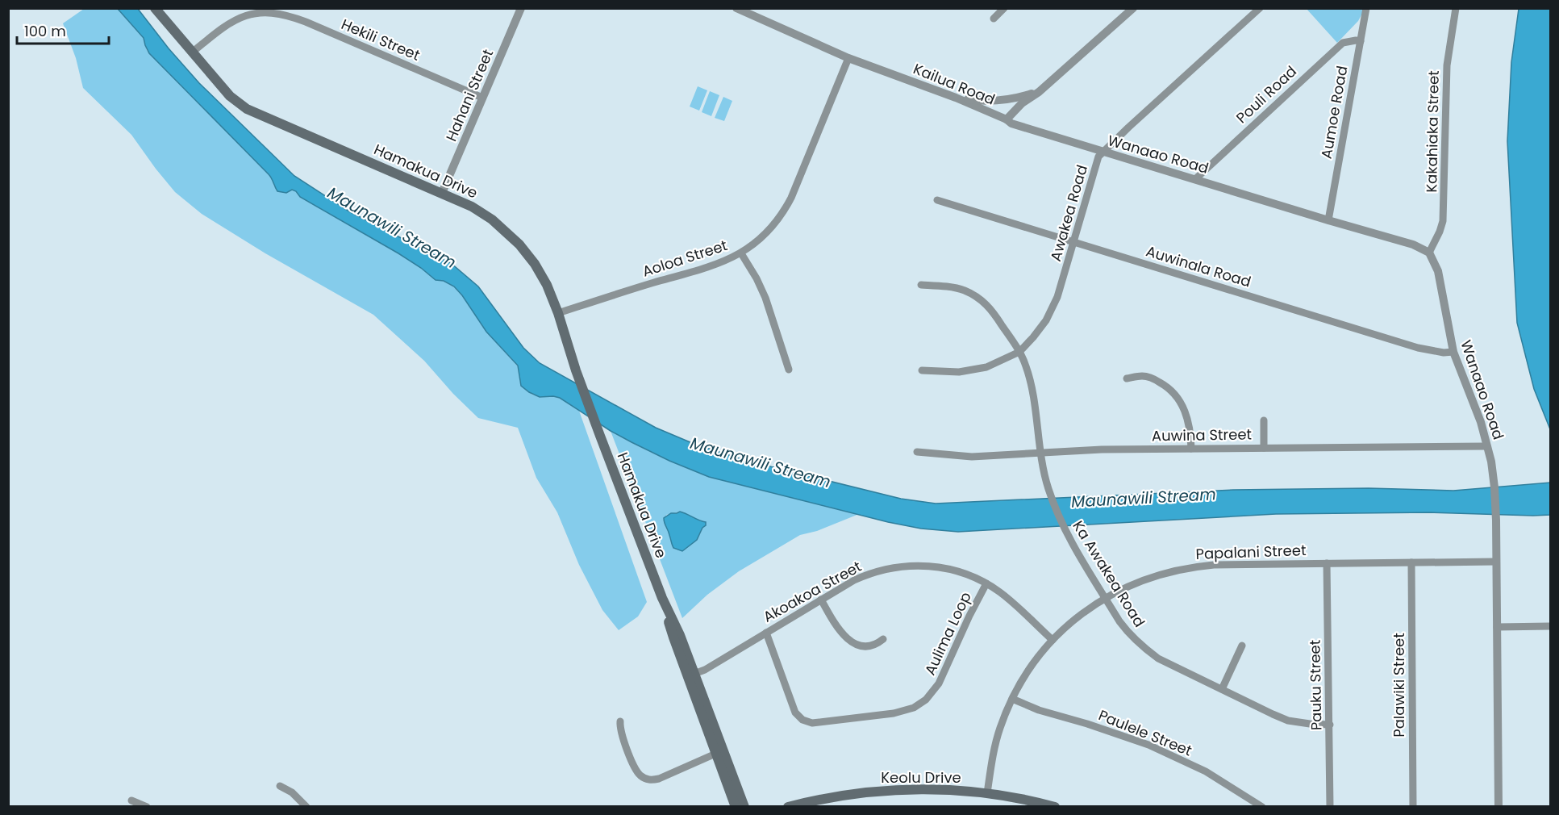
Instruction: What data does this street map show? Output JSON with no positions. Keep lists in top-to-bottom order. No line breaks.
{"streets":{"main road":["Hamakua Drive","Keolu Drive"],"street":["Hekili Street","Kailua Road","Pouli Road","Hahani Street","Aumoe Road","Kakahiaka Street","Wanaao Road","Awakea Road","Aoloa Street","Auwinala Road","Auwina Street","Papalani Street","Ka Awakea Road","Akoakoa Street","Aulima Loop","Pauku Street","Palawiki Street","Paulele Street"]},"crossings":[["Hekili Street","Hahani Street"],["Hekili Street","Hamakua Drive"],["Kailua Road","Wanaao Road"],["Kailua Road","Aoloa Street"],["Pouli Road","Aumoe Road"],["Pouli Road","Wanaao Road"],["Hahani Street","Hamakua Drive"],["Aumoe Road","Wanaao Road"],["Kakahiaka Street","Wanaao Road"],["Wanaao Road","Awakea Road"],["Wanaao Road","Auwinala Road"],["Wanaao Road","Auwina Street"],["Wanaao Road","Papalani Street"],["Hamakua Drive","Aoloa Street"],["Hamakua Drive","Akoakoa Street"],["Awakea Road","Auwinala Road"],["Awakea Road","Ka Awakea Road"],["Auwina Street","Ka Awakea Road"],["Papalani Street","Ka Awakea Road"],["Papalani Street","Akoakoa Street"],["Papalani Street","Pauku Street"],["Papalani Street","Palawiki Street"],["Papalani Street","Paulele Street"],["Papalani Street","Keolu Drive"],["Ka Awakea Road","Pauku Street"],["Akoakoa Street","Aulima Loop"]],"water":["Maunawili Stream"],"scale_bar":"100 m"}
